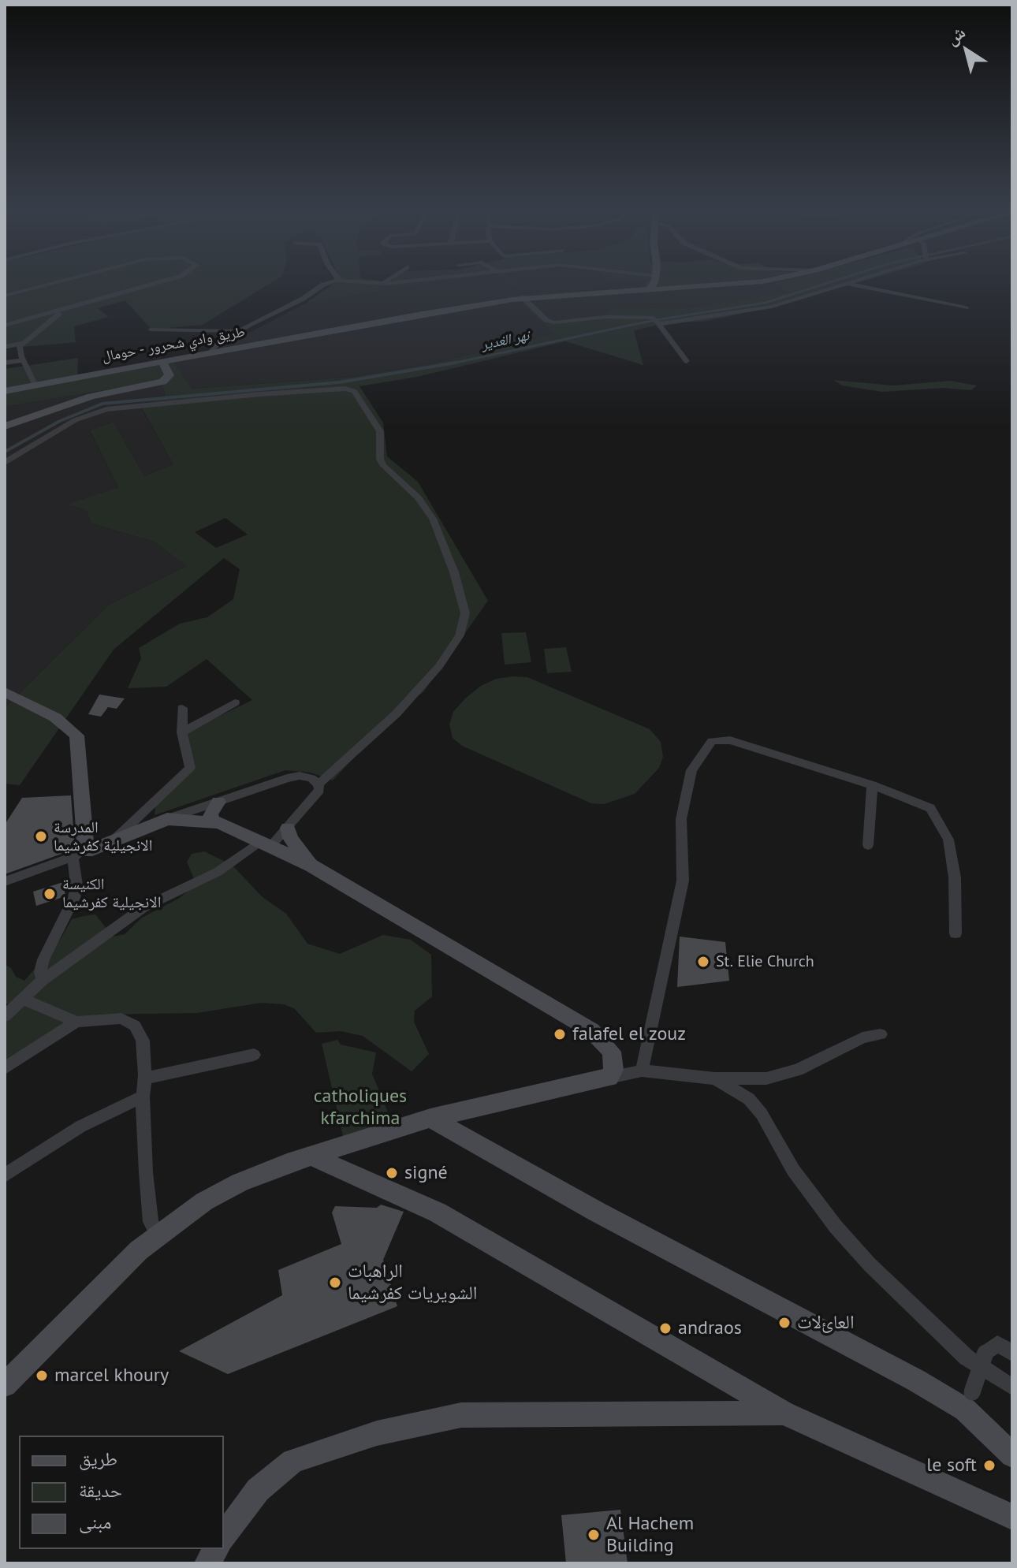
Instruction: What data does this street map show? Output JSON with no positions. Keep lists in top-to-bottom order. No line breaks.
{"streets":{"street":["طريق وادي شحرور - حومال"]},"water":["نهر الغدير"],"parks":["catholiques kfarchima"],"places":["المدرسة الانجيلية كفرشيما","الكنيسة الانجيلية كفرشيما","St. Elie Church","falafel el zouz","signé","الراهبات الشويريات كفرشيما","العائﻻت","andraos","marcel khoury","le soft","Al Hachem Building"],"legend":["طريق","حديقة","مبنى"],"north":"top left"}
